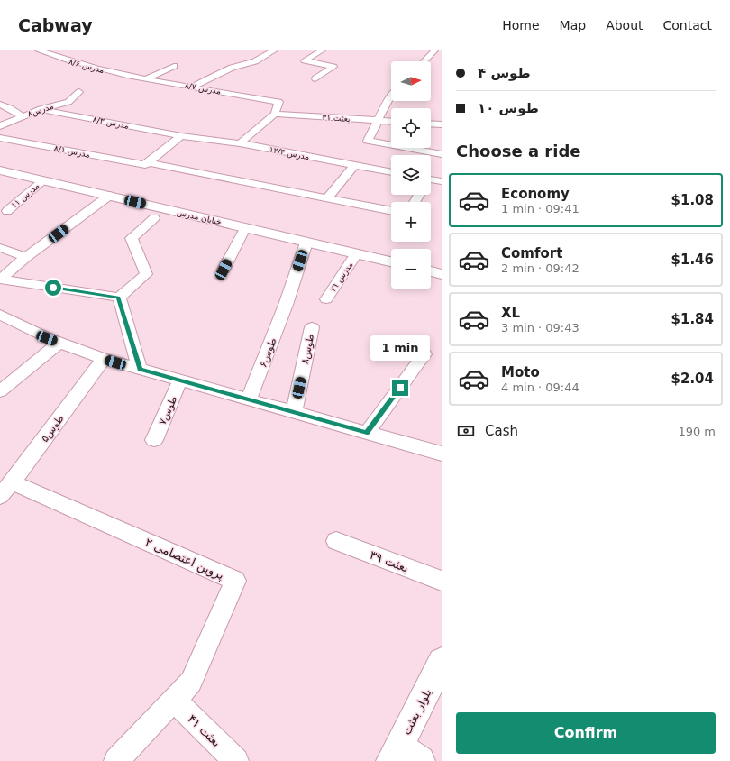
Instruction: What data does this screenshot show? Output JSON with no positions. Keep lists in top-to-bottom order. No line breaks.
{"streets":{"main road":["خیابان مدرس","بلوار بعثت"],"street":["مدرس ۸/۶","مدرس ۸/۷","مدرس۸","بعثت ۳۱","مدرس ۸/۳","مدرس ۸/۱","مدرس ۱۲/۴","مدرس ۱۱","مدزس ۲۱","طوس۸","طوس۶","طوس۷","طوس۵","پروین اعتصامی ۲","بعثت ۳۹","بعثت ۴۱"]},"crossings":[["مدرس ۸/۶","مدرس ۸/۷"],["مدرس ۸/۷","بعثت ۳۱"],["مدرس۸","مدرس ۸/۳"],["مدرس ۸/۳","مدرس ۱۲/۴"],["مدرس ۱۱","خیابان مدرس"],["خیابان مدرس","مدزس ۲۱"],["خیابان مدرس","طوس۶"],["طوس۵","پروین اعتصامی ۲"],["پروین اعتصامی ۲","بعثت ۴۱"]],"north":"right","page":{"header":"Cabway","nav":["Home","Map","About","Contact"],"banner":["طوس ۴","طوس ۱۰"],"map_buttons":["+","−"],"heading":"Choose a ride","list":[{"name":"Economy","note":"1 min · 09:41","value":"$1.08"},{"name":"Comfort","note":"2 min · 09:42","value":"$1.46"},{"name":"XL","note":"3 min · 09:43","value":"$1.84"},{"name":"Moto","note":"4 min · 09:44","value":"$2.04"}],"bubble":"1 min","pay":["Cash","190 m"],"buttons":"Confirm"}}
